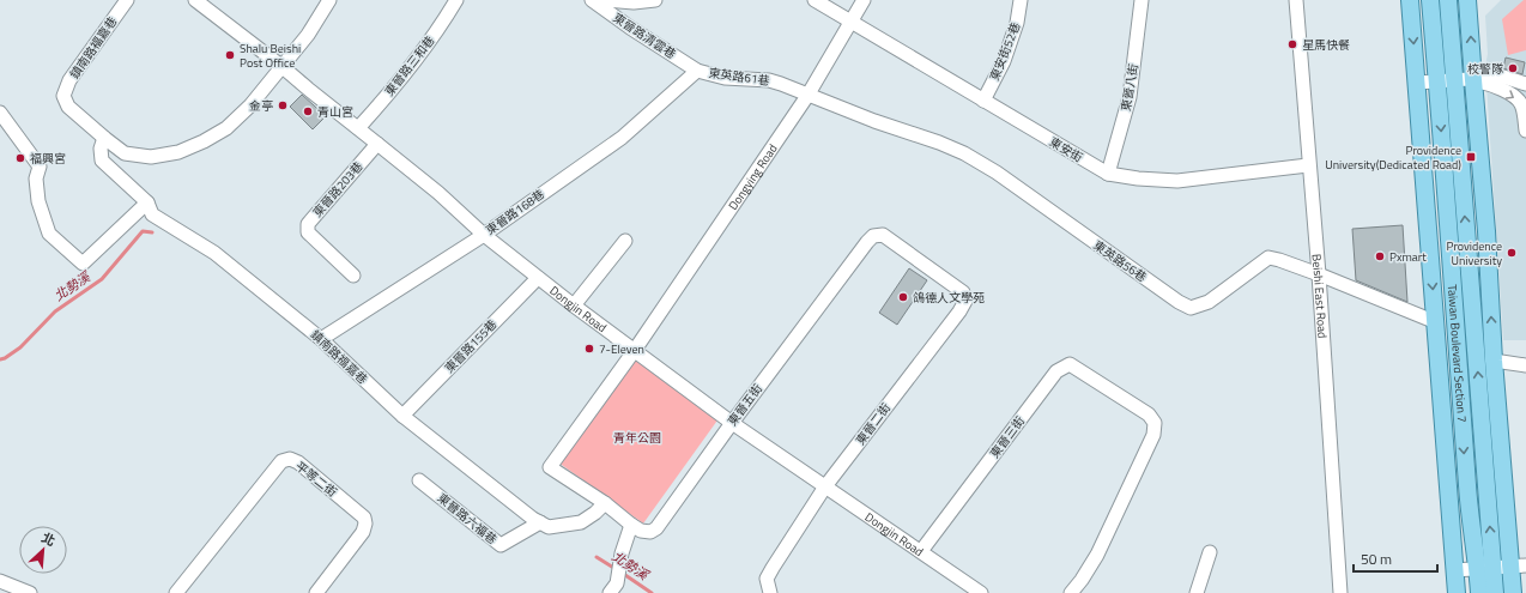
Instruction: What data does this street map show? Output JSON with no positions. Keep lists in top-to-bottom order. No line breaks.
{"streets":{"main road":["Taiwan Boulevard Section 7"],"street":["東晉路清雲巷","鎮南路福嘉巷","東安街52巷","東晉路三和巷","東英路61巷","東晉八街","東安街","Dongying Road","東晉路203巷","東晉路168巷","東英路56巷","Beishi East Road","Dongjin Road","東晉路155巷","東晉五街","東晉二街","東晉三街","平等二街","東晉路六福巷"]},"crossings":[["東晉路清雲巷","東英路61巷"],["東晉路清雲巷","東晉路168巷"],["鎮南路福嘉巷","東晉路168巷"],["鎮南路福嘉巷","Dongjin Road"],["鎮南路福嘉巷","東晉路155巷"],["鎮南路福嘉巷","東晉五街"],["鎮南路福嘉巷","東晉路六福巷"],["東安街52巷","東安街"],["東晉路三和巷","Dongjin Road"],["東英路61巷","Dongying Road"],["東英路61巷","東晉路168巷"],["東英路61巷","東英路56巷"],["東晉八街","東安街"],["東安街","Dongying Road"],["東安街","Beishi East Road"],["Dongying Road","東英路56巷"],["Dongying Road","Dongjin Road"],["Dongying Road","東晉五街"],["東晉路203巷","Dongjin Road"],["東晉路168巷","Dongjin Road"],["東英路56巷","Beishi East Road"],["東英路56巷","Taiwan Boulevard Section 7"],["Dongjin Road","東晉路155巷"],["Dongjin Road","東晉五街"],["Dongjin Road","東晉二街"],["Dongjin Road","東晉三街"],["東晉五街","東晉二街"]],"water":["北勢溪"],"parks":["青年公園"],"places":{"other":["星馬快餐","Shalu Beishi Post Office","校警隊","金亭","青山宮","福興宮","Providence University","Pxmart","鴿德人文學苑","7-Eleven"],"transit":["Providence University(Dedicated Road)"]},"scale_bar":"50 m","north":"top right"}
